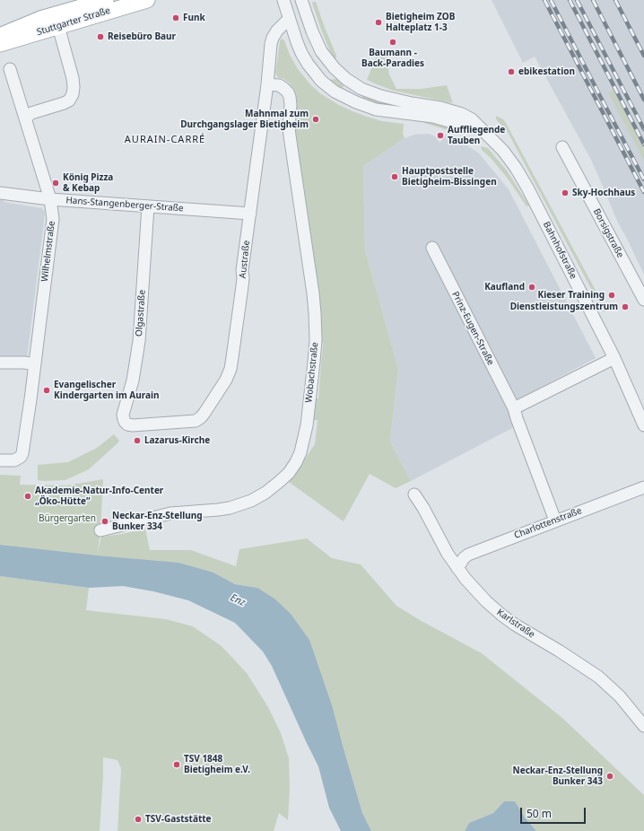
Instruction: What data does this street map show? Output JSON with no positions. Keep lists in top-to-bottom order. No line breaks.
{"streets":{"main road":["Stuttgarter Straße"],"street":["Hans-Stangenberger-Straße","Borsigstraße","Bahnhofstraße","Wilhelmstraße","Austraße","Olgastraße","Prinz-Eugen-Straße","Wobachstraße","Charlottenstraße","Karlstraße"]},"crossings":[["Hans-Stangenberger-Straße","Wilhelmstraße"],["Hans-Stangenberger-Straße","Austraße"],["Hans-Stangenberger-Straße","Olgastraße"],["Austraße","Olgastraße"],["Austraße","Wobachstraße"],["Prinz-Eugen-Straße","Charlottenstraße"],["Charlottenstraße","Karlstraße"]],"districts":["AURAIN-CARRÉ"],"water":["Enz"],"parks":["Bürgergarten"],"places":["Funk","Bietigheim ZOB Halteplatz 1-3","Reisebüro Baur","Baumann - Back-Paradies","ebikestation","Mahnmal zum Durchgangslager Bietigheim","Auffliegende Tauben","Hauptpoststelle Bietigheim-Bissingen","König Pizza & Kebap","Sky-Hochhaus","Kaufland","Kieser Training","Dienstleistungszentrum","Evangelischer Kindergarten im Aurain","Lazarus-Kirche","Akademie-Natur-Info-Center „Öko-Hütte“","Neckar-Enz-Stellung Bunker 334","TSV 1848 Bietigheim e.V.","Neckar-Enz-Stellung Bunker 343","TSV-Gaststätte"],"scale_bar":"50 m"}
